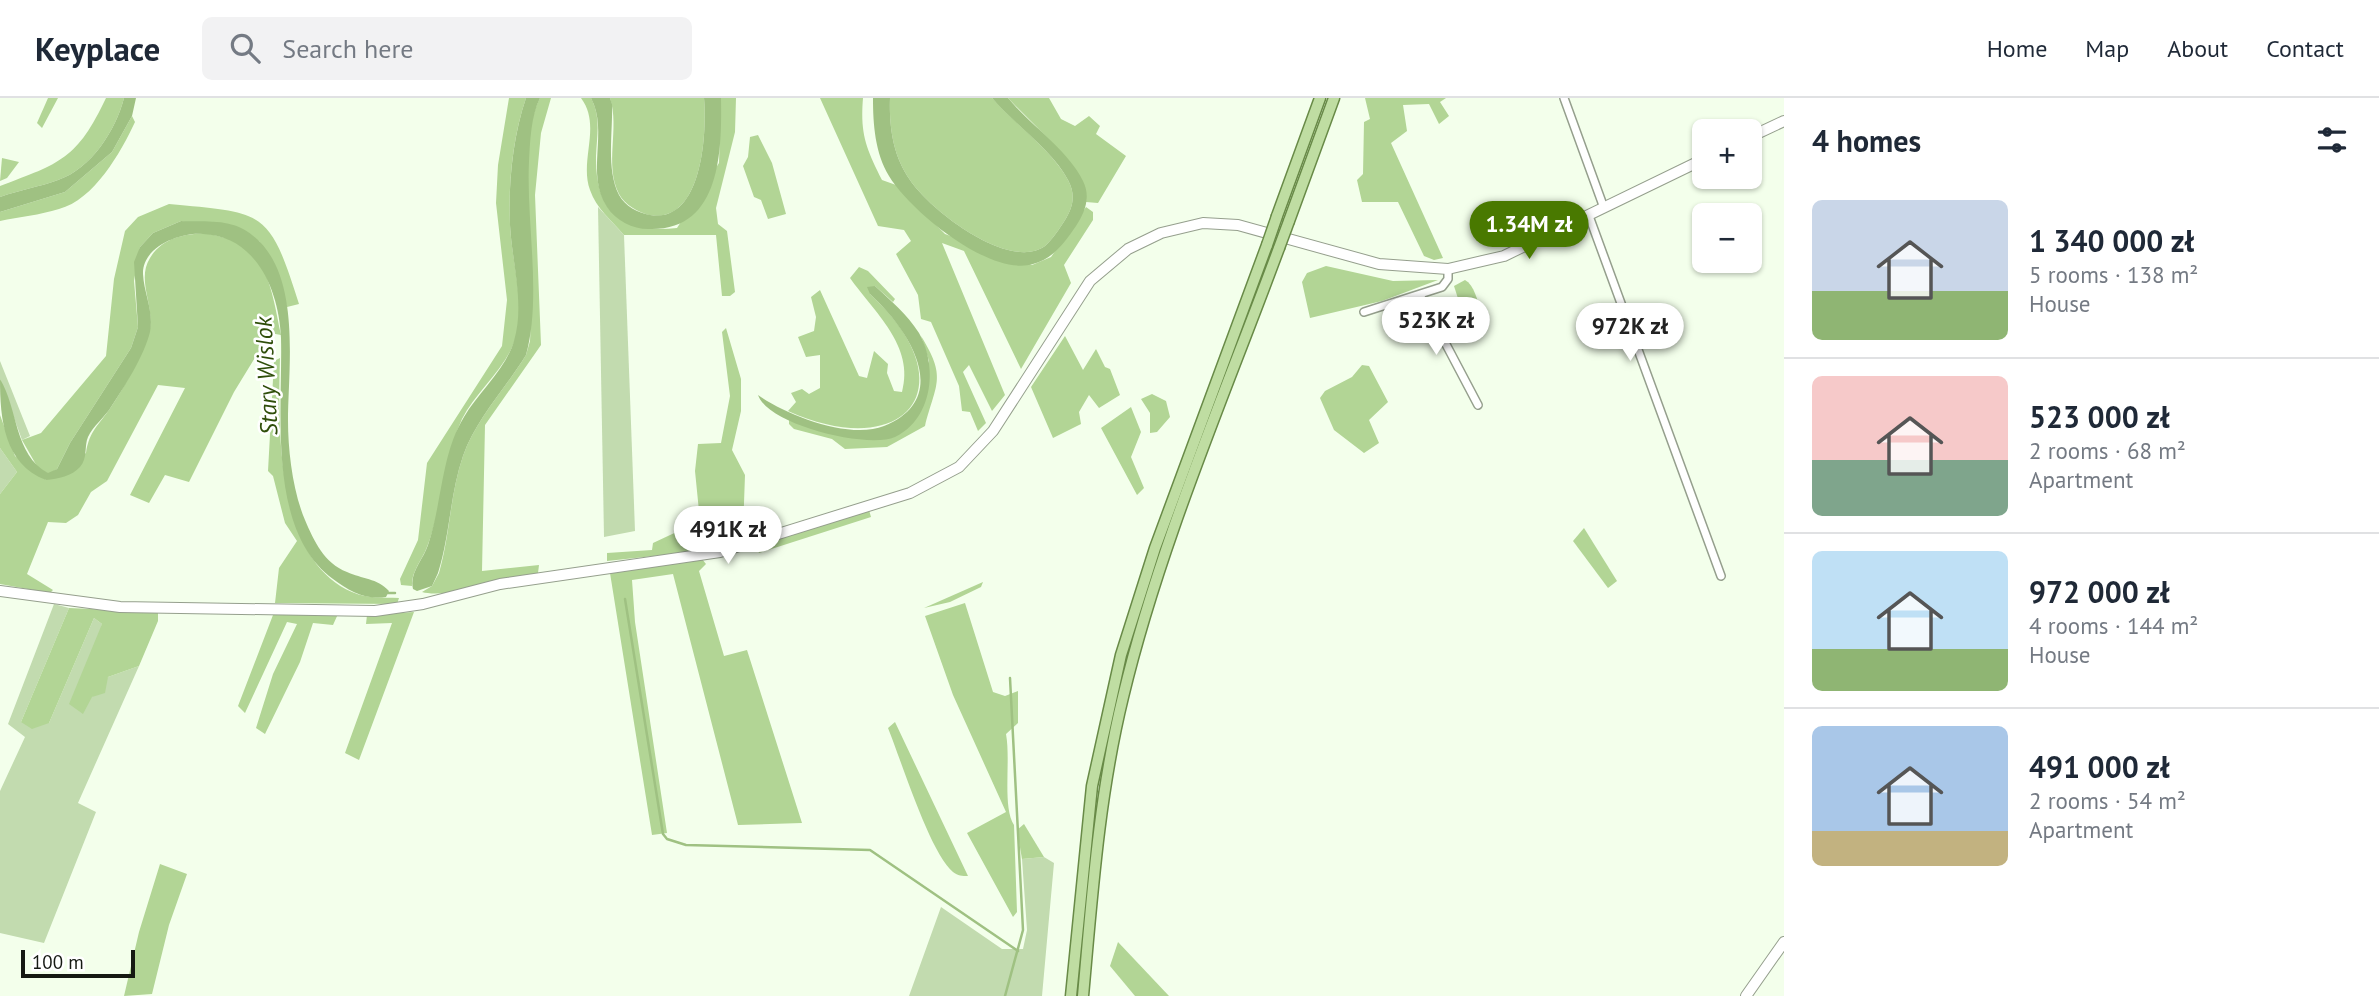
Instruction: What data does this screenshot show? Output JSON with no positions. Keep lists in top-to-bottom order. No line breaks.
{"water":["Stary Wislok"],"scale_bar":"100 m","page":{"header":"Keyplace","search":"Search here","nav":["Home","Map","About","Contact"],"heading":"4 homes","map_buttons":["+","−"],"list":[{"name":"1 340 000 zł","note":"5 rooms · 138 m² · House"},{"name":"523 000 zł","note":"2 rooms · 68 m² · Apartment"},{"name":"972 000 zł","note":"4 rooms · 144 m² · House"},{"name":"491 000 zł","note":"2 rooms · 54 m² · Apartment"}],"price":["1.34M zł","523K zł","972K zł","491K zł"],"scale":"100 m"}}
